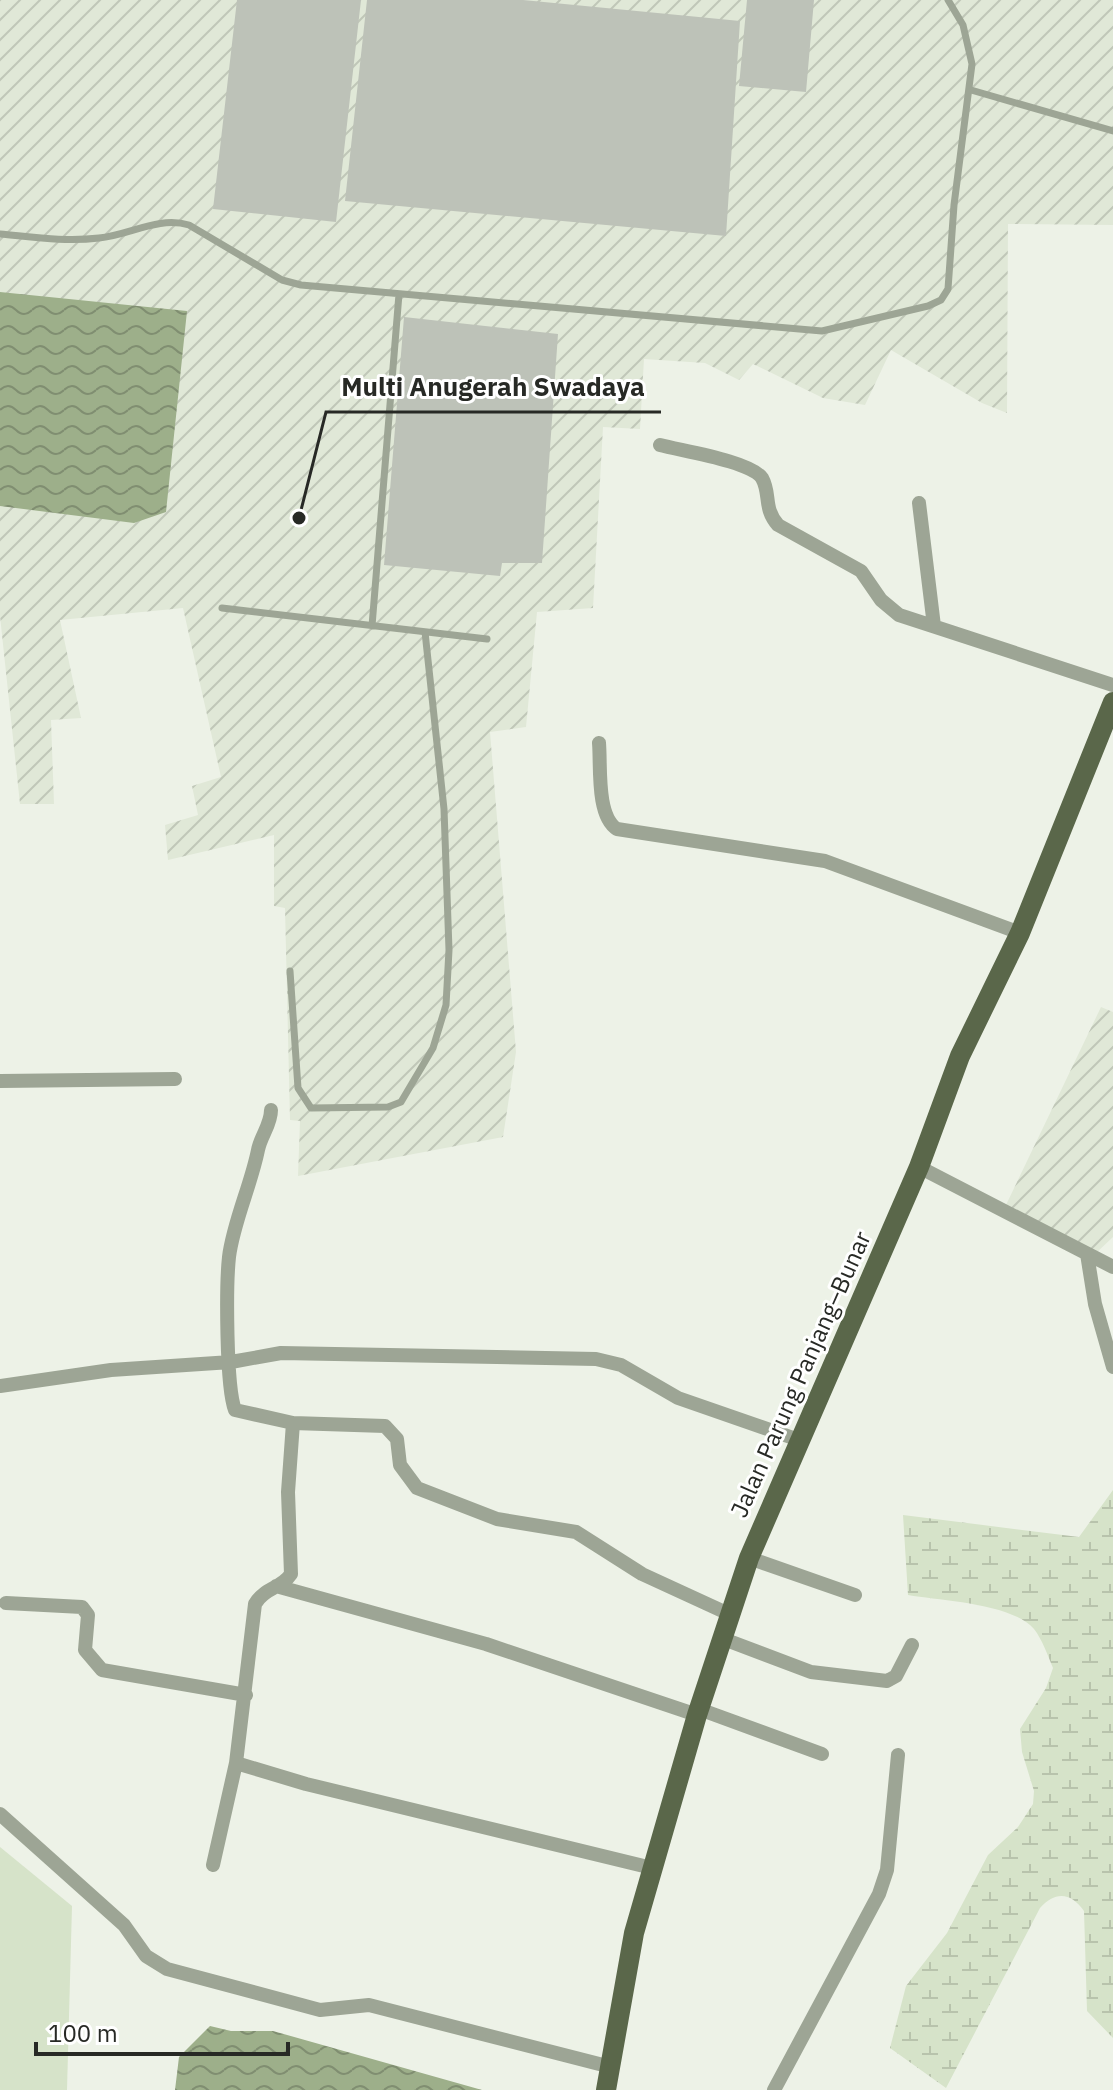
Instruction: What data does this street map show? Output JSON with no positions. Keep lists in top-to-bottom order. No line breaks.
{"streets":{"main road":["Jalan Parung Panjang–Bunar"]},"places":["Multi Anugerah Swadaya"],"scale_bar":"100 m"}
